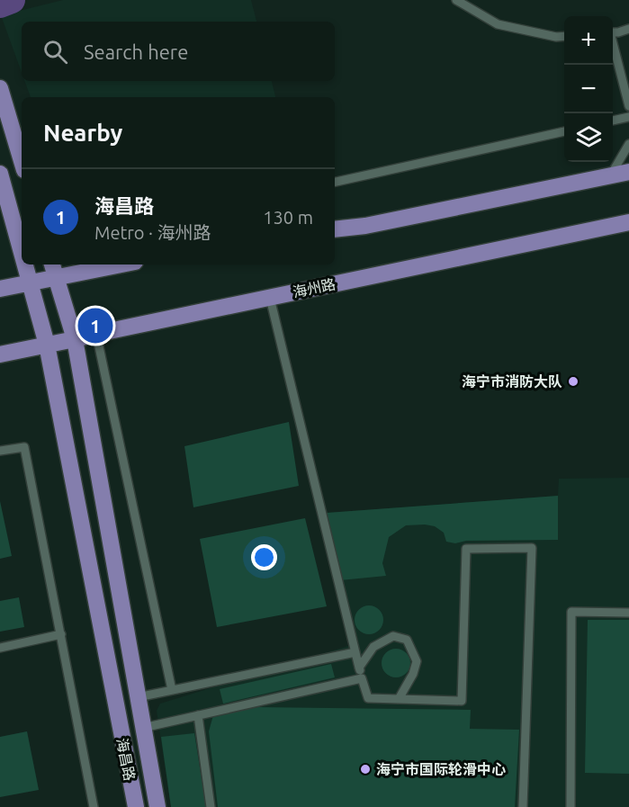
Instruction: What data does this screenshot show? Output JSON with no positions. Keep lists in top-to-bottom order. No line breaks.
{"streets":{"main road":["海州路","海昌路"]},"crossings":[["海州路","海昌路"]],"places":["海宁市消防大队","海宁市国际轮滑中心"],"page":{"map_buttons":["+","−"],"search":"Search here","heading":"Nearby","list":[{"mark":"1","name":"海昌路","note":"Metro · 海州路","value":"130 m"}],"pins":"1"}}
